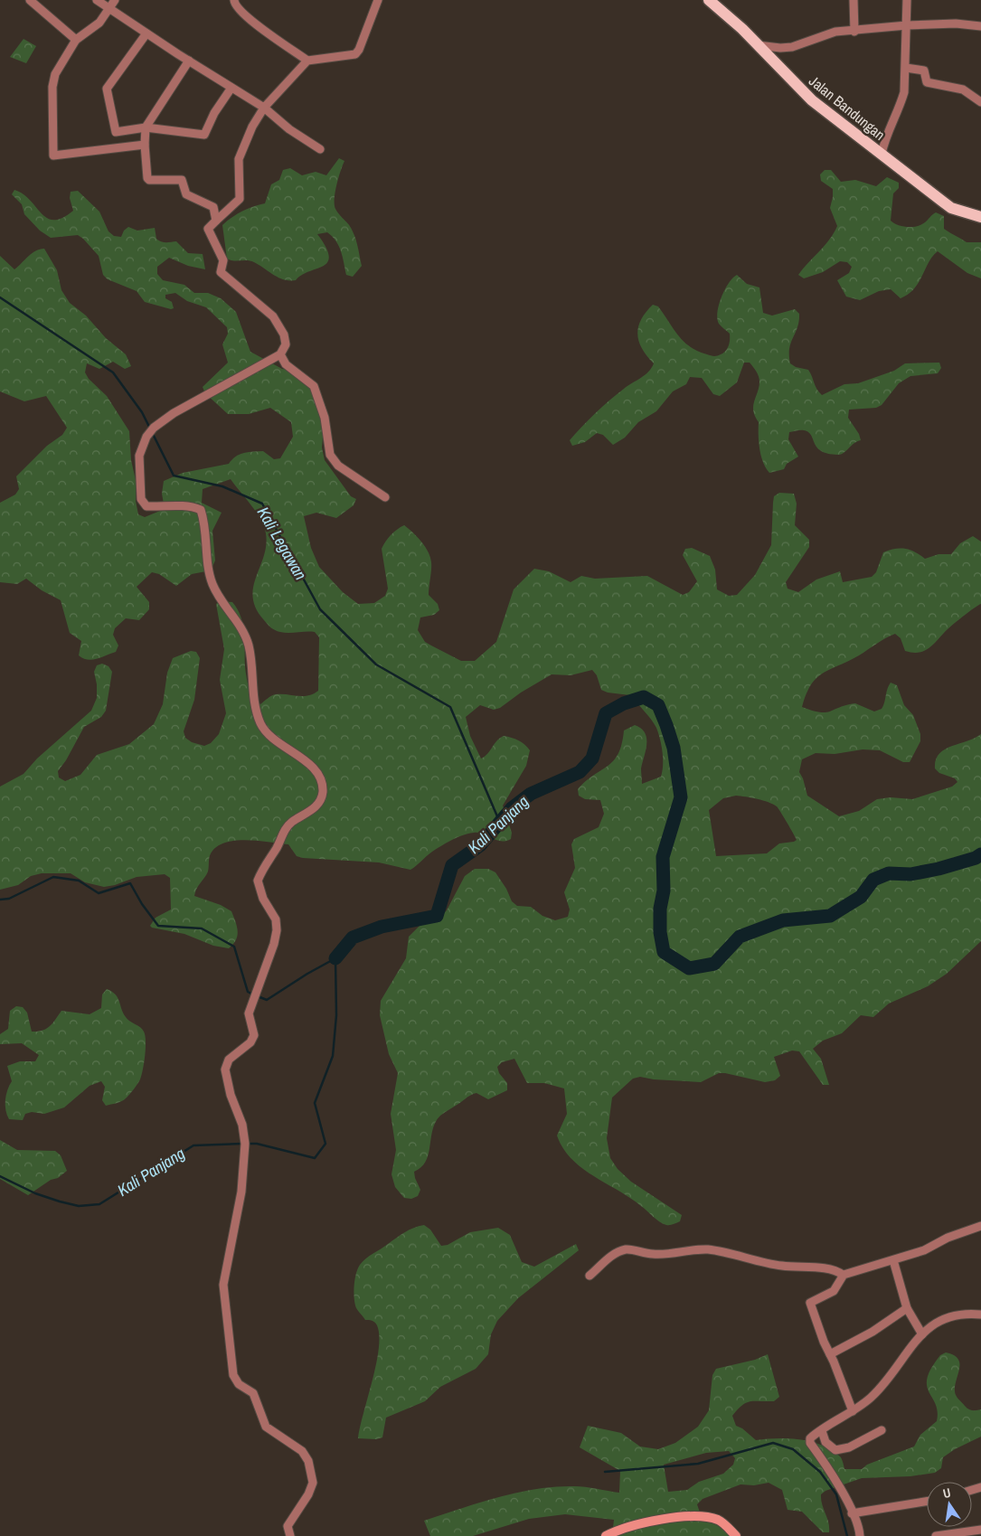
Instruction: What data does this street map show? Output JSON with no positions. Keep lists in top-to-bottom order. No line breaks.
{"streets":{"main road":["Jalan Bandungan"]},"water":["Kali Legawan","Kali Panjang"],"north":"top"}
